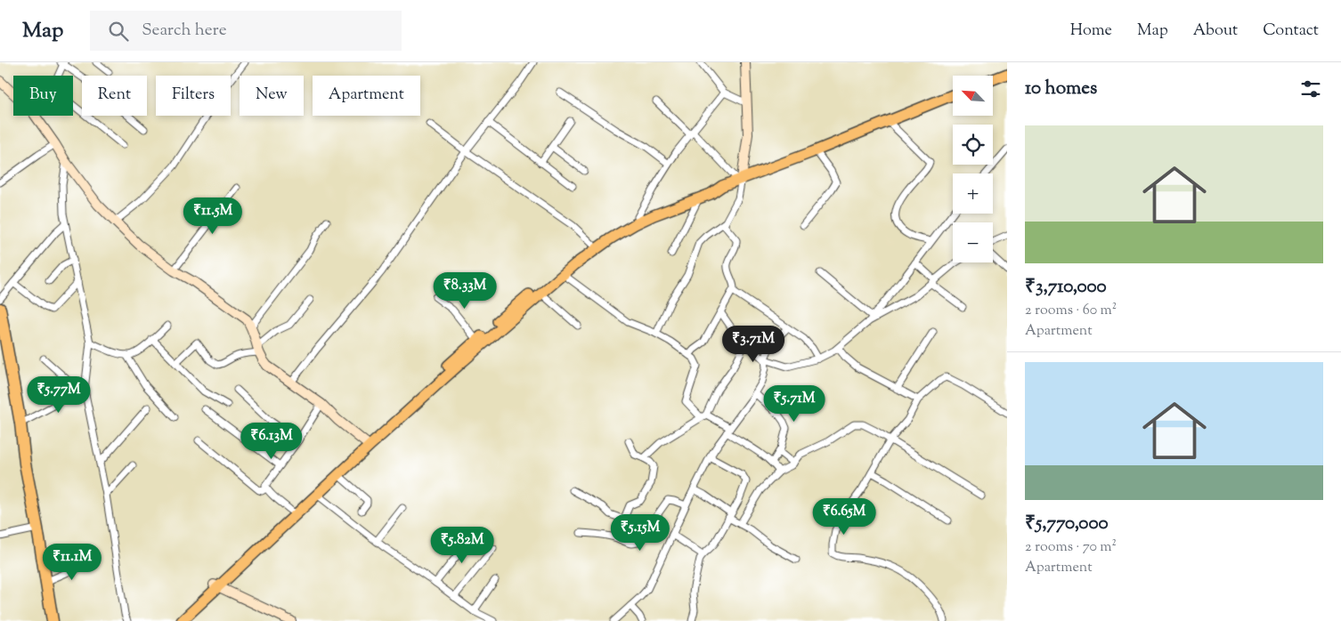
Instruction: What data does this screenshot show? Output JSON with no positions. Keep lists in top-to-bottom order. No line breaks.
{"north":"top left","page":{"header":"Map","search":"Search here","nav":["Home","Map","About","Contact"],"heading":"10 homes","map_buttons":["+","−"],"chip":["Buy","Rent","Filters","New","Apartment"],"list":[{"name":"₹3,710,000","note":"2 rooms · 60 m² · Apartment"},{"name":"₹5,770,000","note":"2 rooms · 70 m² · Apartment"}],"price":["₹11.5M","₹8.33M","₹3.71M","₹5.77M","₹5.71M","₹6.13M","₹6.65M","₹5.15M","₹5.82M","₹11.1M"]}}
